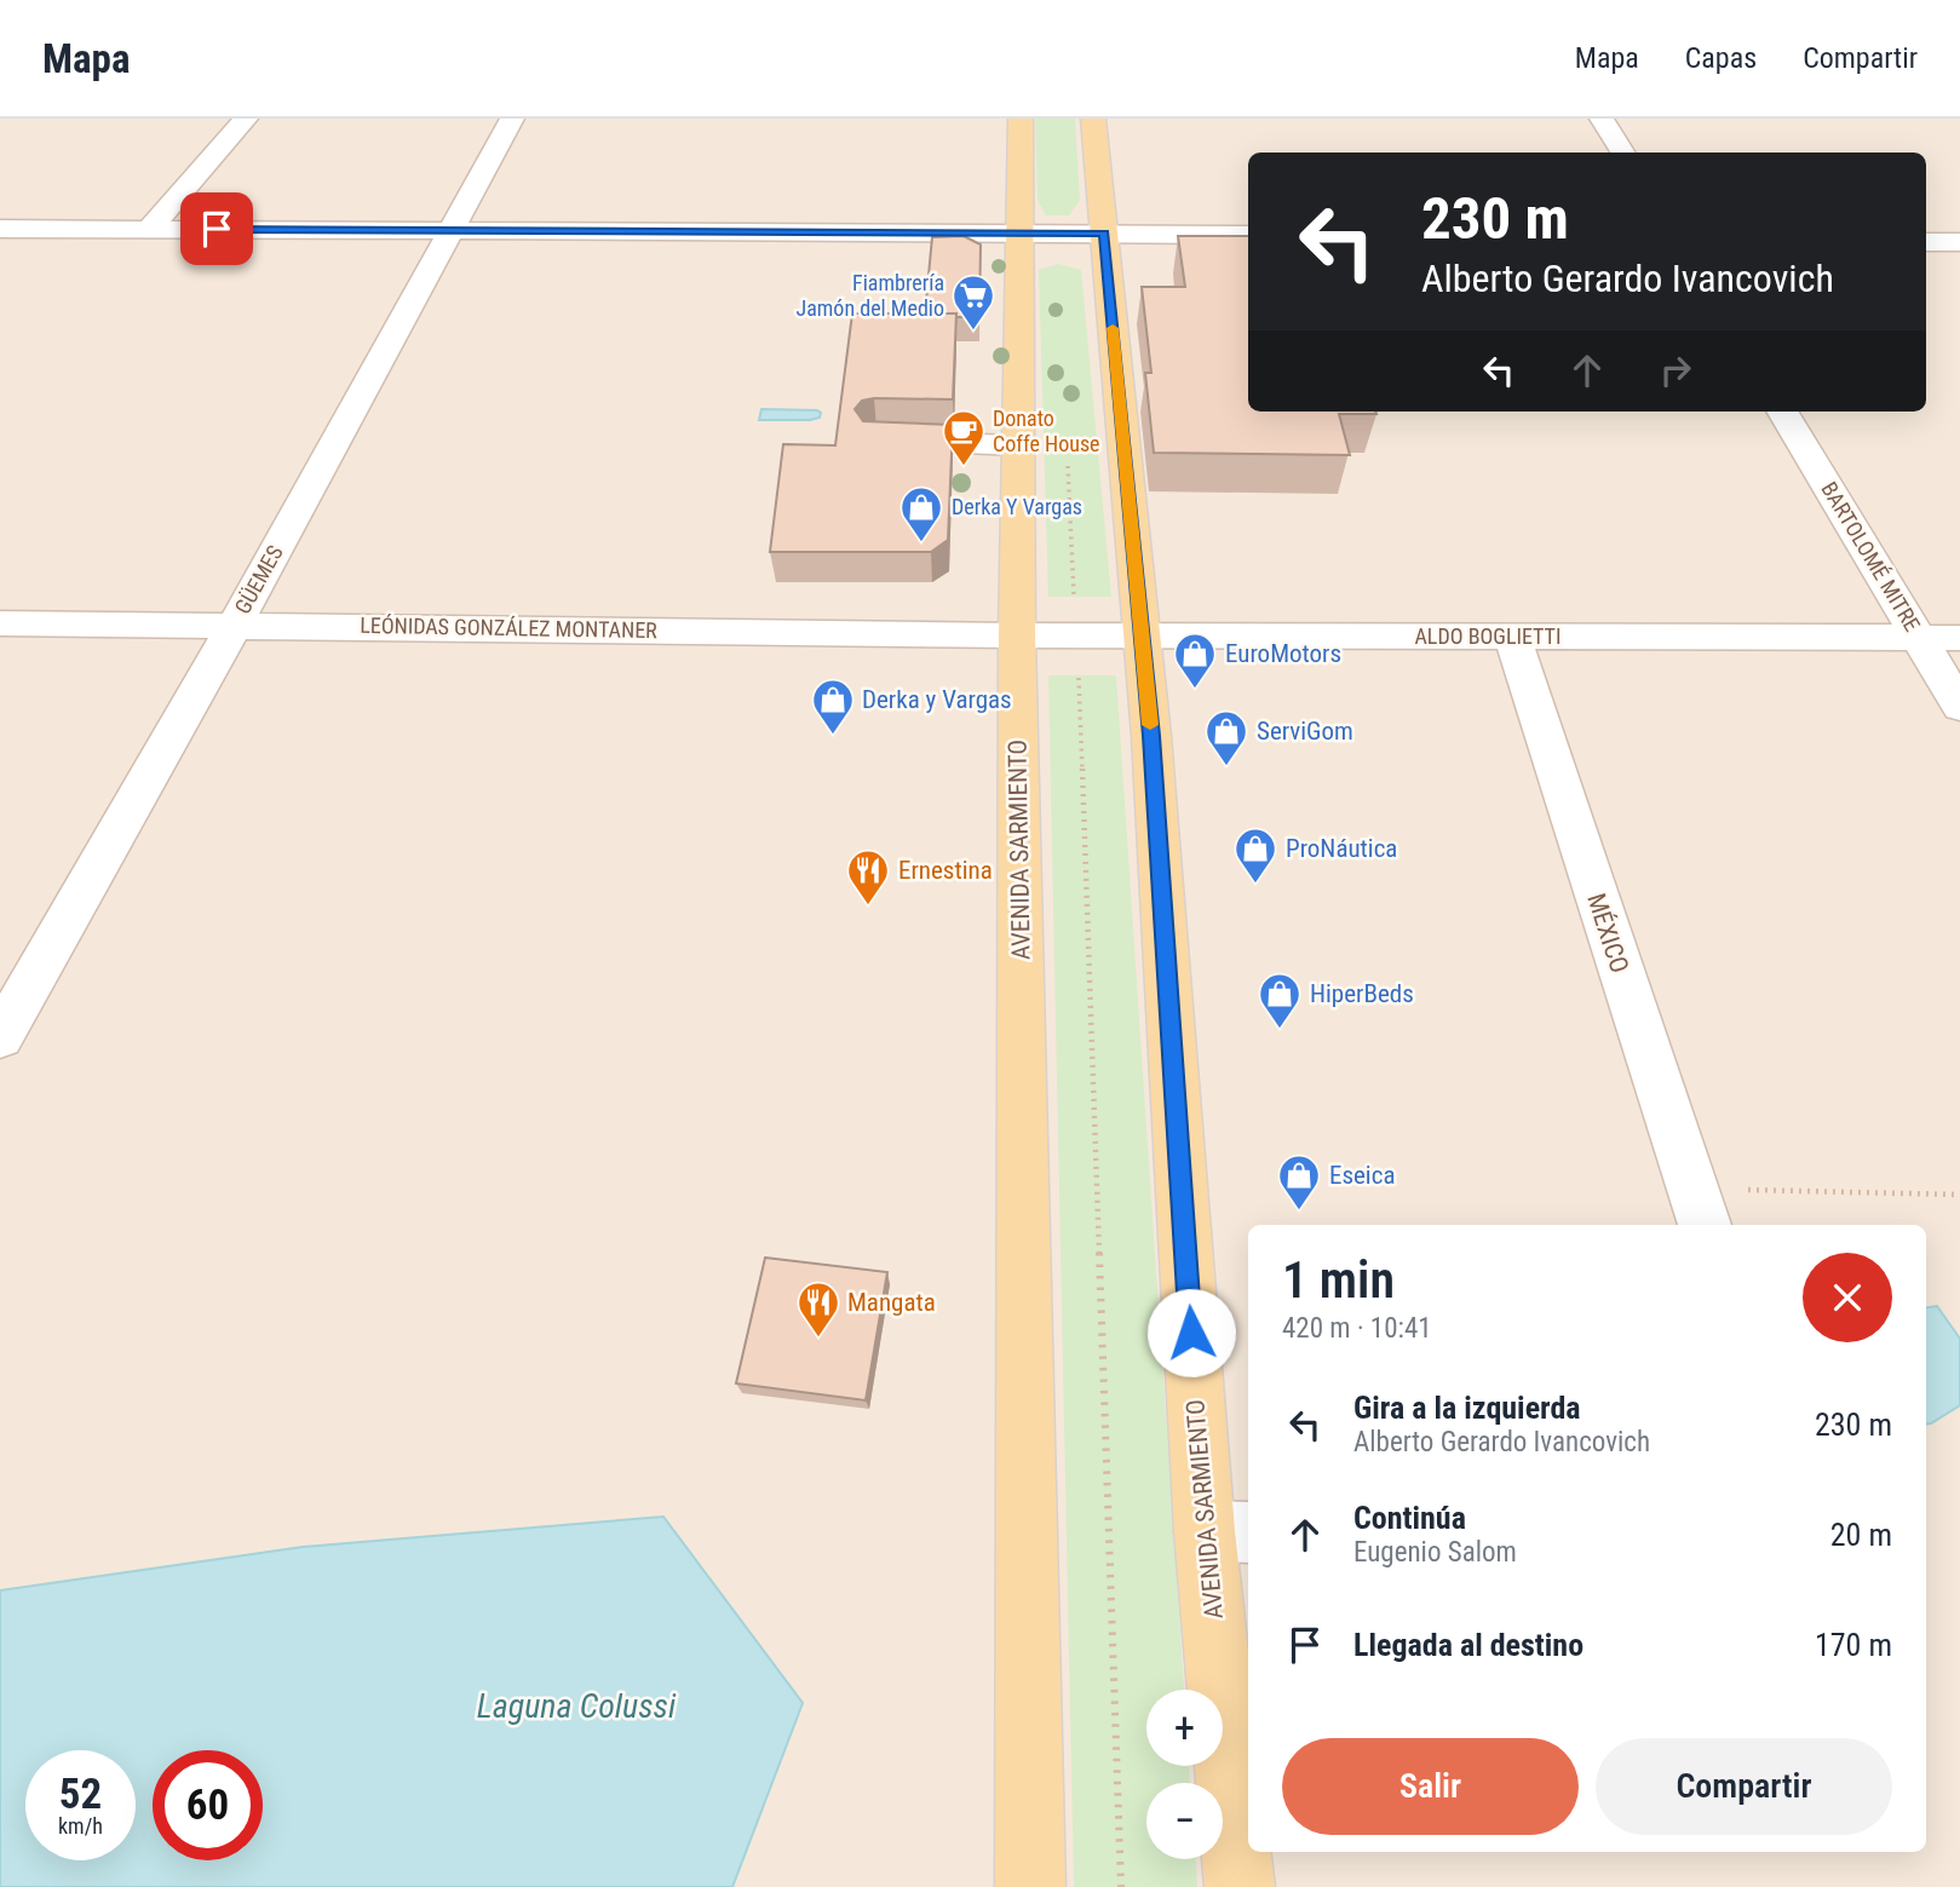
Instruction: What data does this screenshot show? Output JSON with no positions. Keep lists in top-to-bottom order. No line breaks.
{"streets":{"main road":["AVENIDA SARMIENTO"],"street":["BARTOLOMÉ MITRE","GÜEMES","LEÓNIDAS GONZÁLEZ MONTANER","ALDO BOGLIETTI","MÉXICO"]},"crossings":[["BARTOLOMÉ MITRE","ALDO BOGLIETTI"],["GÜEMES","LEÓNIDAS GONZÁLEZ MONTANER"],["LEÓNIDAS GONZÁLEZ MONTANER","ALDO BOGLIETTI"],["LEÓNIDAS GONZÁLEZ MONTANER","AVENIDA SARMIENTO"],["ALDO BOGLIETTI","AVENIDA SARMIENTO"],["ALDO BOGLIETTI","MÉXICO"]],"water":["Laguna Colussi"],"places":{"supermarket":["Fiambrería Jamón del Medio"],"cafe":["Donato Coffe House"],"shop":["Derka Y Vargas","EuroMotors","Derka y Vargas","ServiGom","ProNáutica","HiperBeds","Eseica"],"restaurant":["Ernestina","Mangata"]},"page":{"header":"Mapa","nav":["Mapa","Capas","Compartir"],"turn":["230 m","Alberto Gerardo Ivancovich"],"heading":["1 min","420 m · 10:41"],"list":[{"name":"Gira a la izquierda","note":"Alberto Gerardo Ivancovich","value":"230 m"},{"name":"Continúa","note":"Eugenio Salom","value":"20 m"},{"name":"Llegada al destino","value":"170 m"}],"map_buttons":["+","−"],"buttons":["Salir","Compartir"],"speed":"52 km/h","limit":"60"}}
